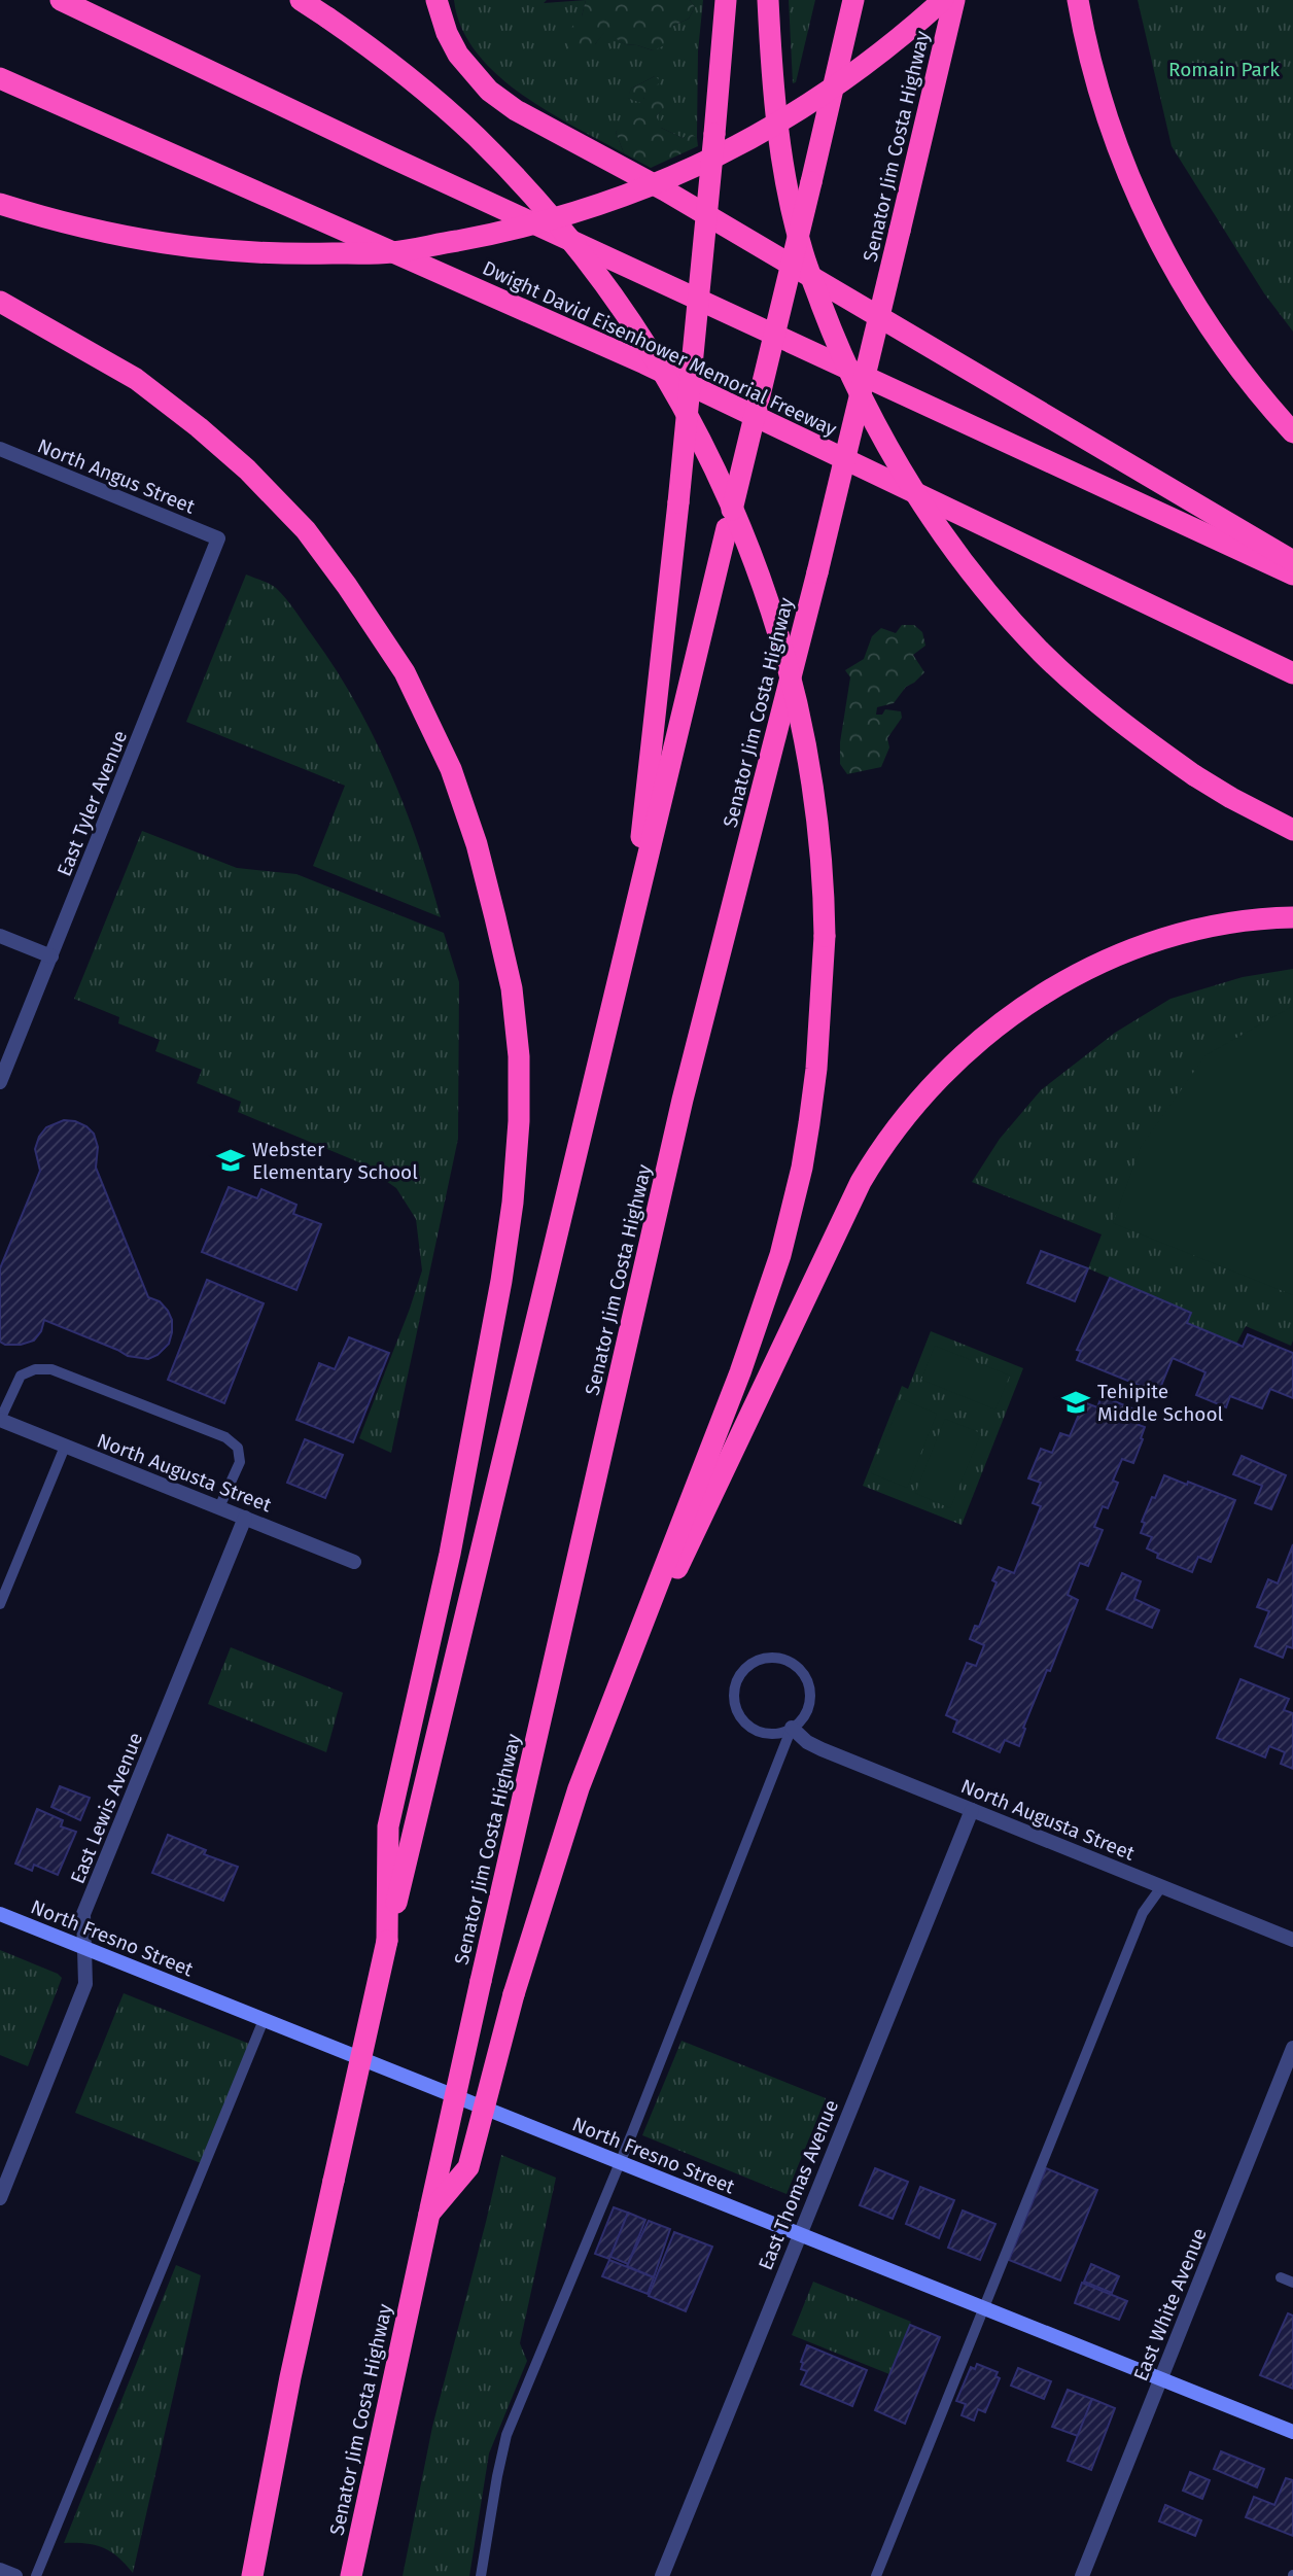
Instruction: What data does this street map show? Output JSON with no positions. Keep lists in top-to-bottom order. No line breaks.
{"streets":{"highway":["Senator Jim Costa Highway","Dwight David Eisenhower Memorial Freeway"],"main road":["North Fresno Street"],"street":["North Angus Street","East Tyler Avenue","North Augusta Street","East Lewis Avenue","East Thomas Avenue","East White Avenue"]},"crossings":[["North Angus Street","East Tyler Avenue"],["North Augusta Street","East Lewis Avenue"],["North Augusta Street","East Thomas Avenue"],["East Lewis Avenue","North Fresno Street"],["North Fresno Street","East Thomas Avenue"],["North Fresno Street","East White Avenue"]],"parks":["Romain Park"],"places":{"school or university":["Webster Elementary School","Tehipite Middle School"]}}
